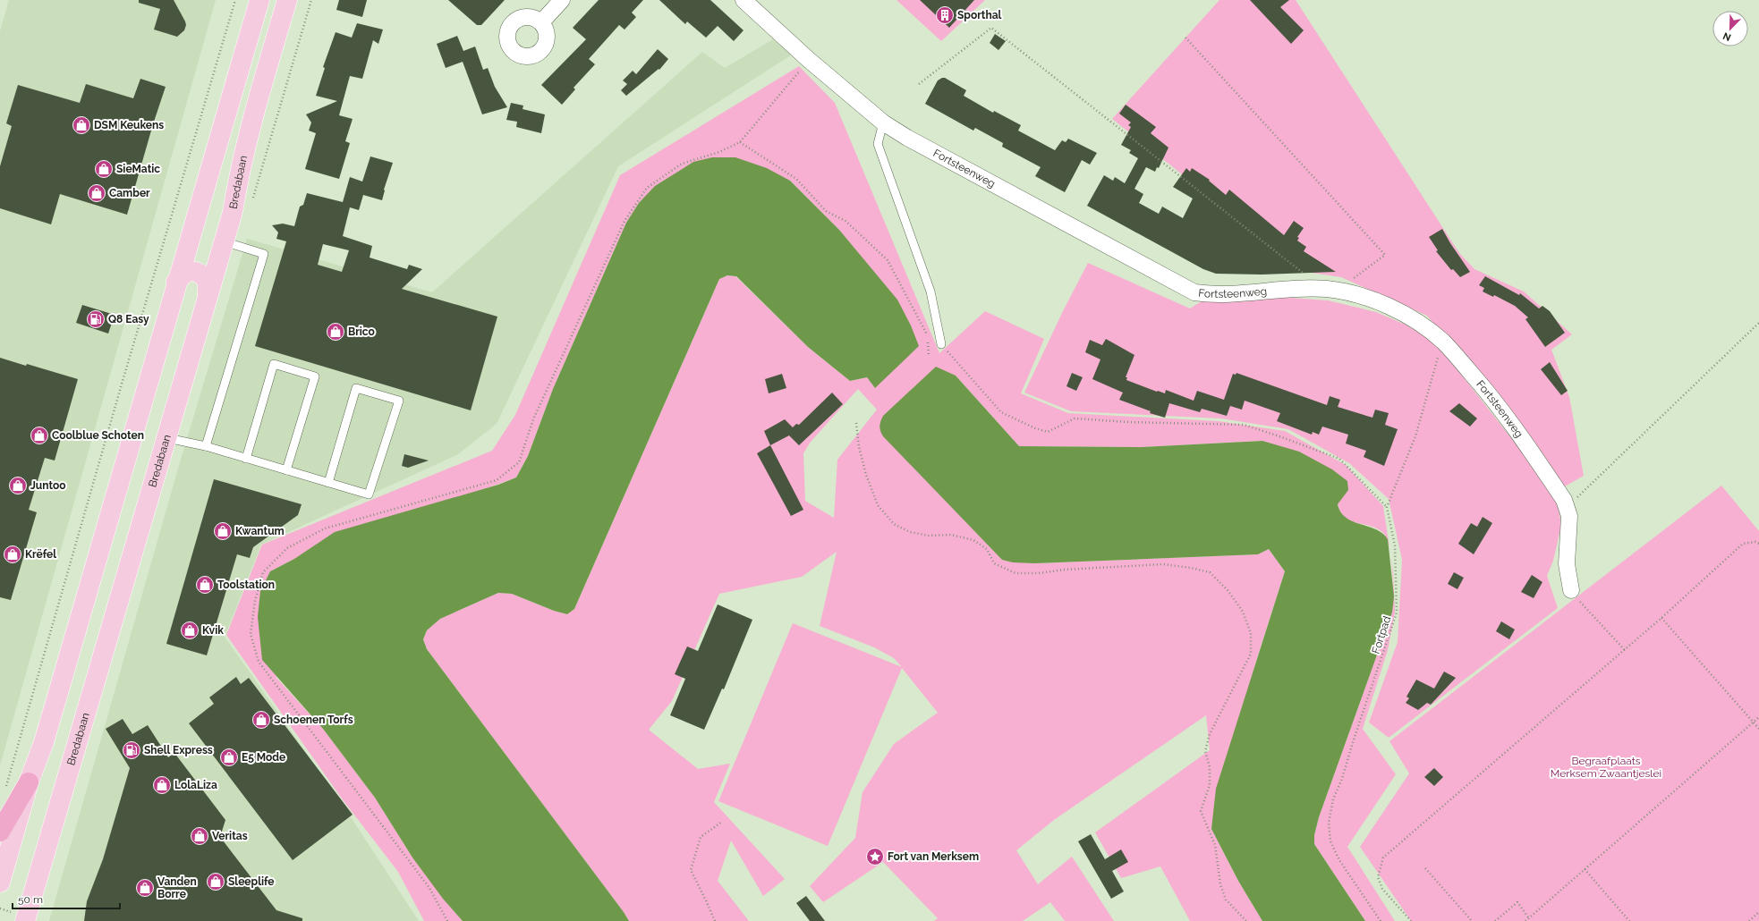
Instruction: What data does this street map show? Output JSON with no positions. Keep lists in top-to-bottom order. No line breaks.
{"streets":{"main road":["Bredabaan"],"street":["Fortsteenweg"],"path":["Fortpad"]},"parks":["Begraafplaats Merksem Zwaantjeslei"],"places":{"building":["Sporthal"],"shop":["DSM Keukens","SieMatic","Camber","Brico","Coolblue Schoten","Juntoo","Kwantum","Krëfel","Toolstation","Kvik","Schoenen Torfs","E5 Mode","LolaLiza","Veritas","Sleeplife","Vanden Borre"],"fuel station":["Q8 Easy","Shell Express"],"place":["Fort van Merksem"]},"scale_bar":"50 m","north":"bottom left"}
